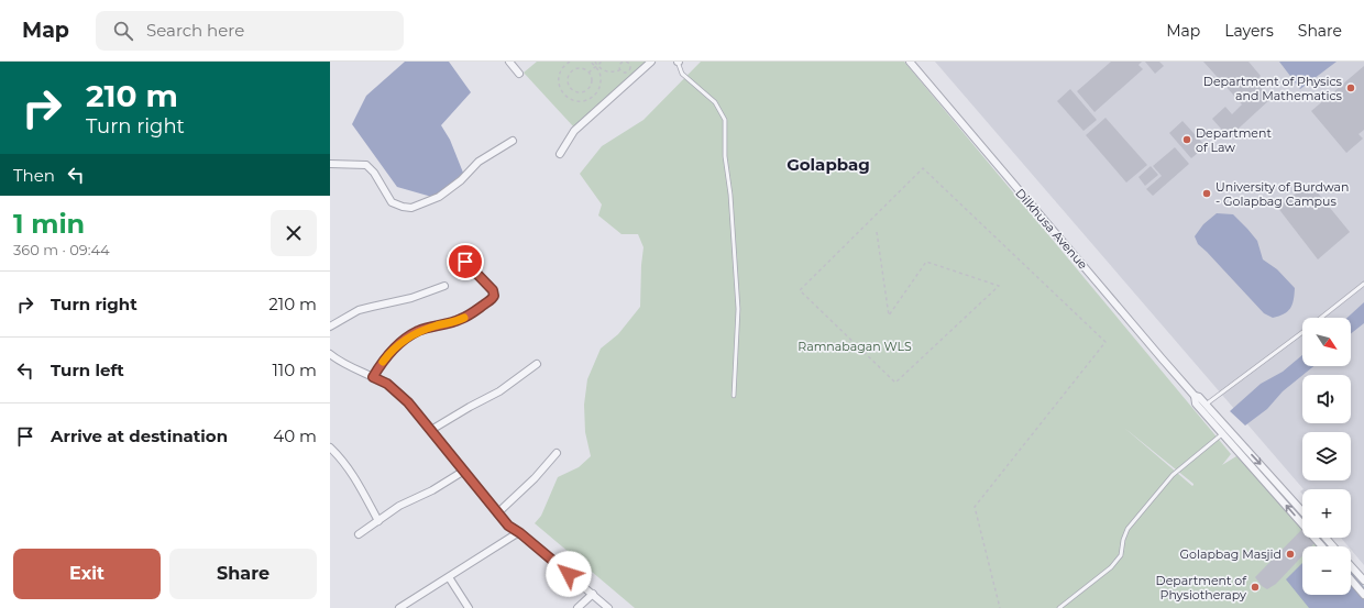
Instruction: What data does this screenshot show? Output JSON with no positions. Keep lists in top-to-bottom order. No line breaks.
{"streets":{"street":["Dilkhusa Avenue"]},"districts":["Golapbag"],"parks":["Ramnabagan WLS"],"places":["Department of Physics and Mathematics","Department of Law","University of Burdwan - Golapbag Campus","Golapbag Masjid","Department of Physiotherapy"],"north":"bottom right","page":{"header":"Map","search":"Search here","nav":["Map","Layers","Share"],"turn":["210 m","Turn right"],"then":"Then","heading":["1 min","360 m · 09:44"],"list":[{"name":"Turn right","value":"210 m"},{"name":"Turn left","value":"110 m"},{"name":"Arrive at destination","value":"40 m"}],"map_buttons":["+","−"],"buttons":["Exit","Share"]}}
